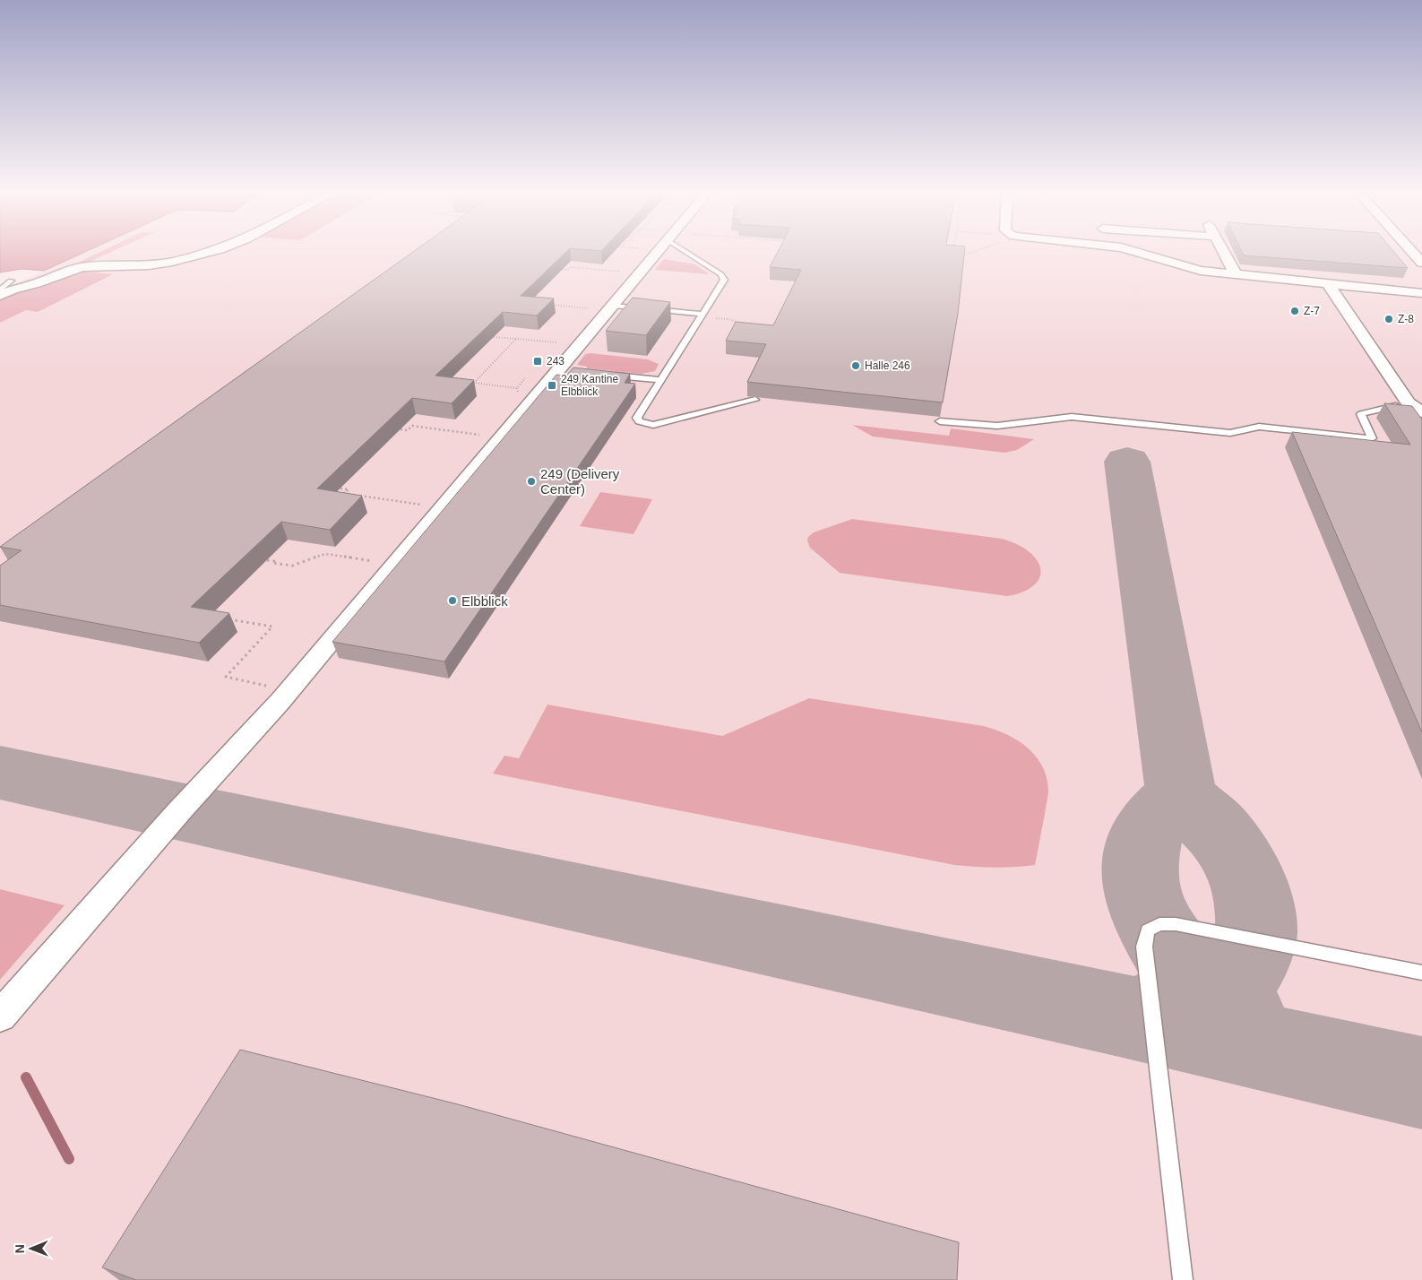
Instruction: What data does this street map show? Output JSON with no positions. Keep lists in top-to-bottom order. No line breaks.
{"places":{"other":["Z-7","Z-8","Halle 246","249 (Delivery Center)","Elbblick"],"transit":["243","249 Kantine Elbblick"]},"north":"left"}
